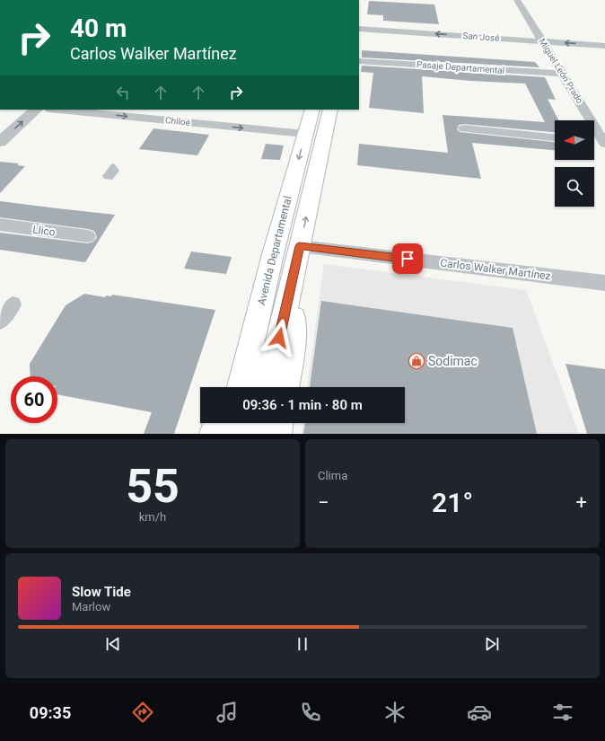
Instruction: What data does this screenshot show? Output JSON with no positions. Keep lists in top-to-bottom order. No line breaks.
{"streets":{"main road":["Avenida Departamental"],"street":["San José","Pasaje Departamental","Miguel León Prado","Chiloé","Llico","Carlos Walker Martínez"]},"crossings":[["San José","Miguel León Prado"],["Pasaje Departamental","Miguel León Prado"],["Chiloé","Avenida Departamental"],["Avenida Departamental","Carlos Walker Martínez"]],"one_way":["Chiloé"],"places":{"shop":["Sodimac"]},"north":"left","page":{"turn":["40 m","Carlos Walker Martínez"],"limit":"60","trip":"09:36 · 1 min · 80 m","tile":[["55","km/h"],"Clima"],"heat":["−","21°","+"],"song":["Slow Tide","Marlow"],"tabs":"09:35"}}
